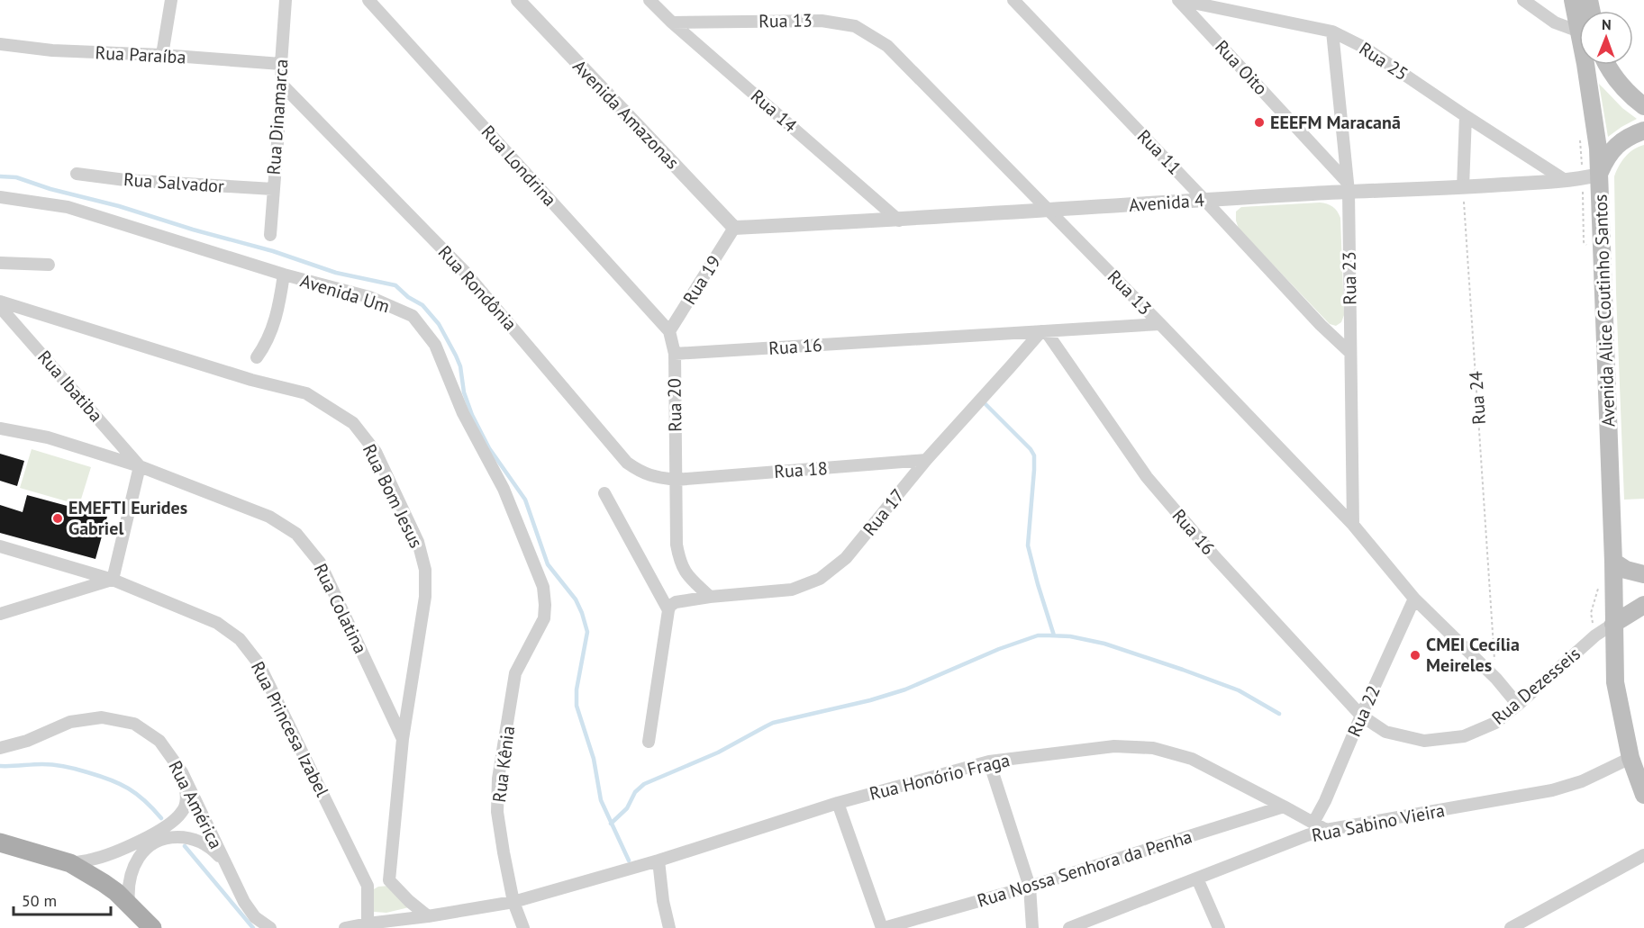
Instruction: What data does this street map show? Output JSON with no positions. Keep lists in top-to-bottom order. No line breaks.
{"streets":{"main road":["Avenida Alice Coutinho Santos"],"street":["Rua 13","Rua Paraíba","Rua 25","Rua Oito","Rua 14","Avenida Amazonas","Rua Dinamarca","Rua 11","Rua Londrina","Rua Salvador","Avenida 4","Rua 23","Rua 19","Rua Rondônia","Avenida Um","Rua 16","Rua Ibatiba","Rua 20","Rua 18","Rua Bom Jesus","Rua 17","Rua Colatina","Rua Dezesseis","Rua 22","Rua Princesa Izabel","Rua Kênia","Rua Honório Fraga","Rua América","Rua Sabino Vieira","Rua Nossa Senhora da Penha"],"path":["Rua 24"]},"crossings":[["Rua 13","Rua 14"],["Rua 13","Avenida 4"],["Rua 13","Rua 23"],["Rua 13","Rua 16"],["Rua 13","Rua 24"],["Rua 13","Rua Dezesseis"],["Rua 13","Rua 22"],["Rua Paraíba","Rua Dinamarca"],["Rua 25","Rua Oito"],["Rua 25","Avenida 4"],["Rua 25","Rua 23"],["Rua Oito","Avenida 4"],["Rua Oito","Rua 23"],["Rua 14","Avenida 4"],["Avenida Amazonas","Avenida 4"],["Avenida Amazonas","Rua 19"],["Rua Dinamarca","Rua Salvador"],["Rua Dinamarca","Rua Rondônia"],["Rua 11","Avenida 4"],["Rua 11","Rua 23"],["Rua Londrina","Rua 19"],["Rua Londrina","Rua 20"],["Avenida 4","Rua 23"],["Avenida 4","Rua 19"],["Avenida 4","Avenida Alice Coutinho Santos"],["Avenida 4","Rua 24"],["Rua 19","Rua 20"],["Rua Rondônia","Rua 20"],["Rua Rondônia","Rua 18"],["Avenida Um","Rua Kênia"],["Avenida Alice Coutinho Santos","Rua Dezesseis"],["Avenida Alice Coutinho Santos","Rua Sabino Vieira"],["Rua 16","Rua 20"],["Rua 16","Rua 17"],["Rua 16","Rua Dezesseis"],["Rua 16","Rua 22"],["Rua Ibatiba","Rua Colatina"],["Rua 20","Rua 18"],["Rua 20","Rua 17"],["Rua 18","Rua 17"],["Rua Bom Jesus","Rua Colatina"],["Rua Dezesseis","Rua 22"],["Rua 22","Rua Honório Fraga"],["Rua Kênia","Rua Honório Fraga"],["Rua Honório Fraga","Rua Sabino Vieira"],["Rua Honório Fraga","Rua Nossa Senhora da Penha"]],"places":["EEEFM Maracanã","EMEFTI Eurides Gabriel","CMEI Cecília Meireles"],"scale_bar":"50 m","north":"top"}
